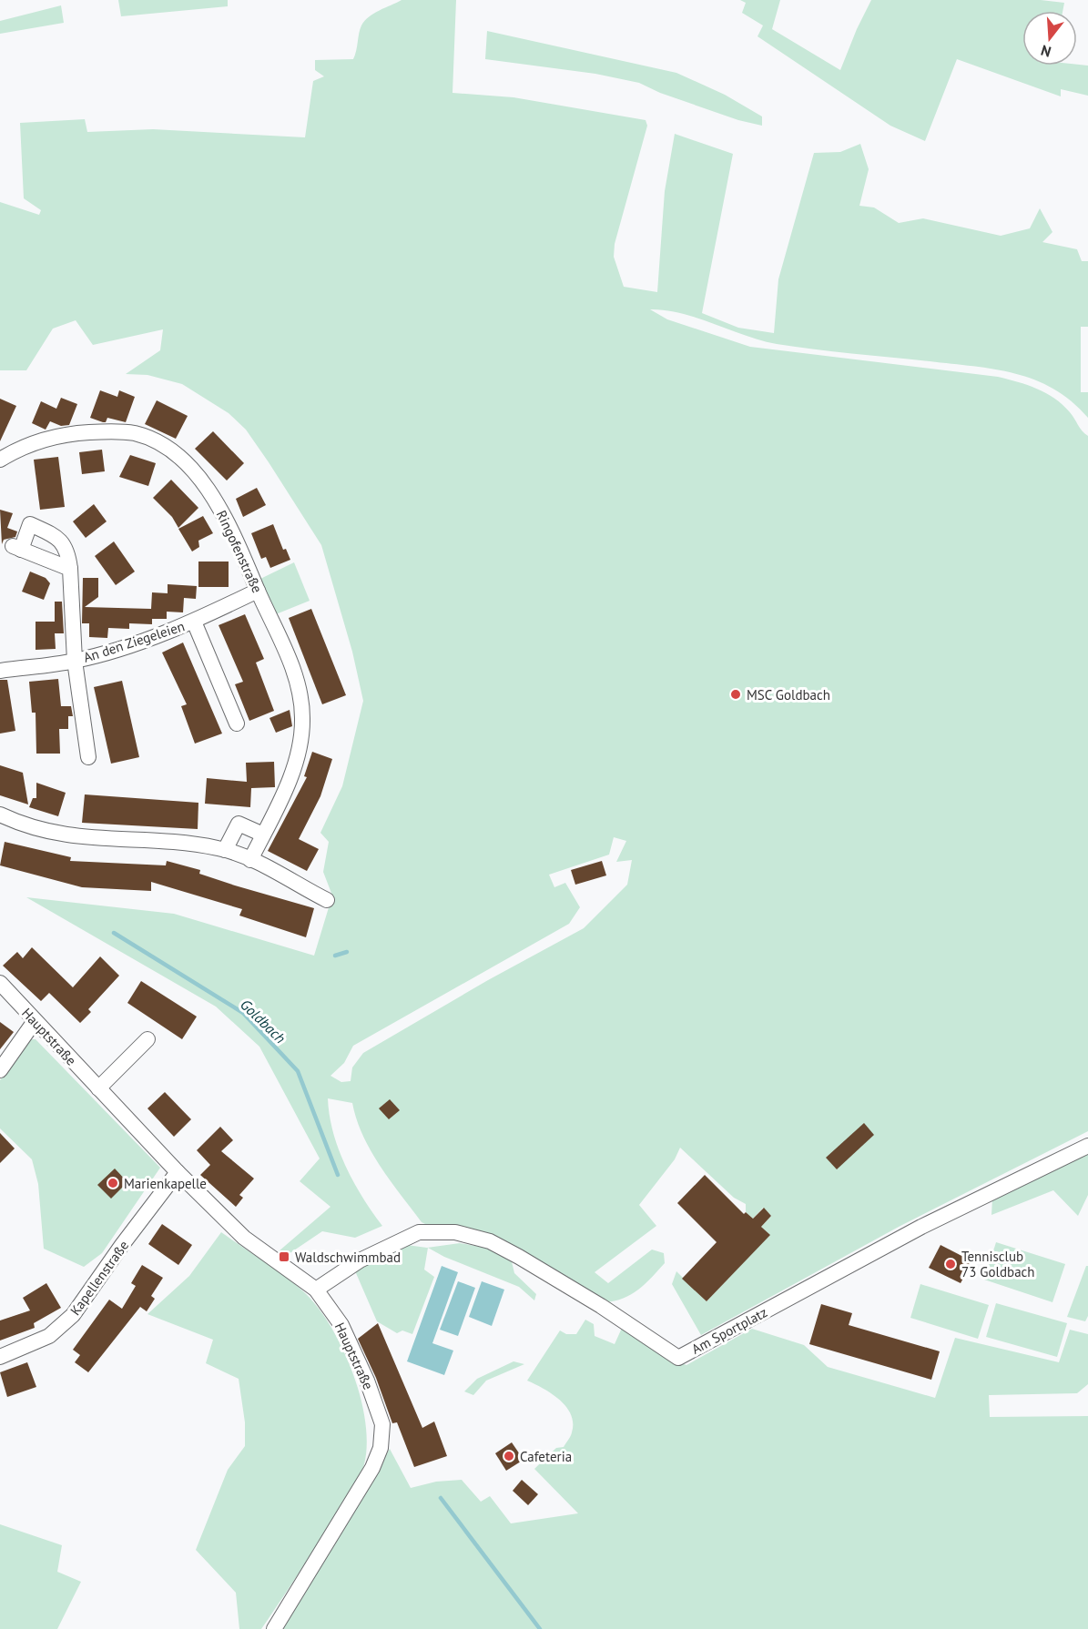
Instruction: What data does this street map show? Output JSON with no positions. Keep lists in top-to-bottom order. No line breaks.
{"streets":{"street":["Ringofenstraße","An den Ziegeleien","Hauptstraße","Kapellenstraße","Am Sportplatz"]},"crossings":[["Ringofenstraße","An den Ziegeleien"],["Hauptstraße","Kapellenstraße"],["Hauptstraße","Am Sportplatz"]],"water":["Goldbach"],"places":{"other":["MSC Goldbach","Marienkapelle","Tennisclub 73 Goldbach","Cafeteria"],"transit":["Waldschwimmbad"]},"north":"bottom"}
